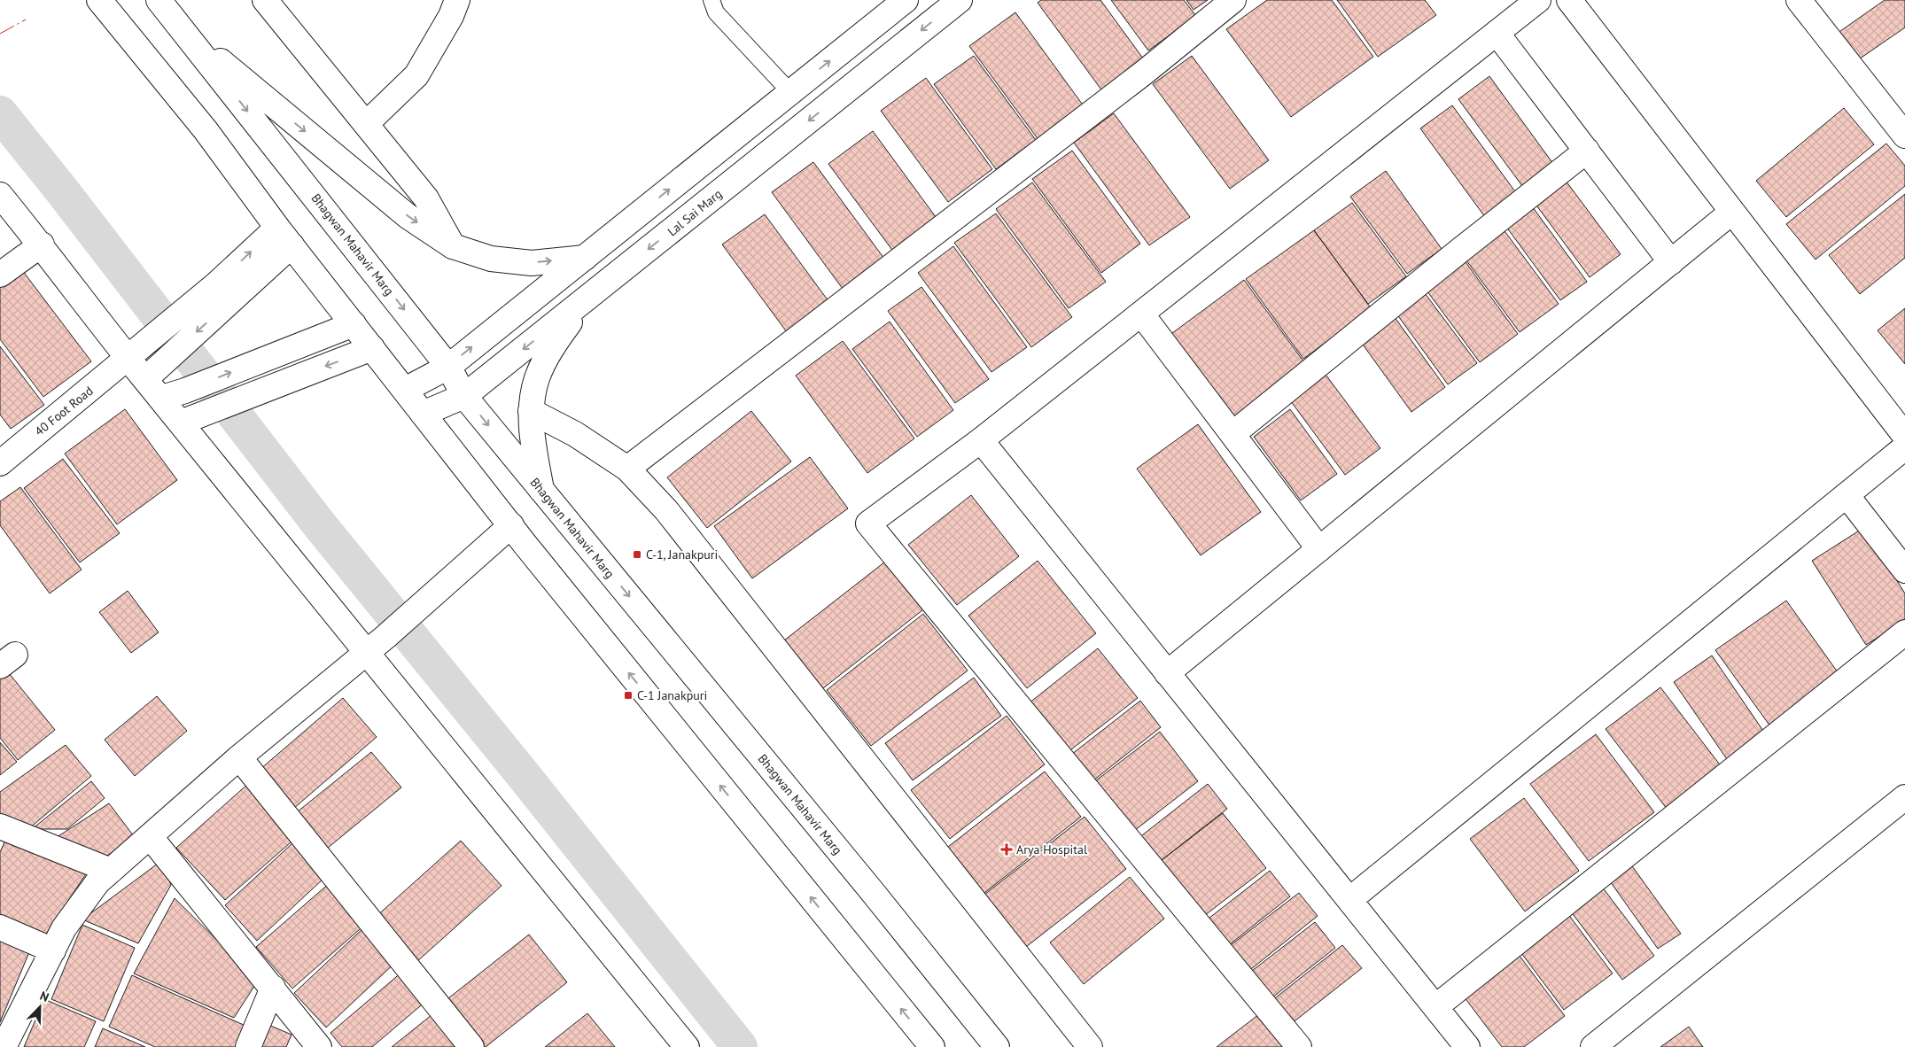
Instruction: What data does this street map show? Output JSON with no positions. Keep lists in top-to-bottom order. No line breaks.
{"streets":{"street":["Lal Sai Marg","Bhagwan Mahavir Marg","40 Foot Road"]},"crossings":[["Lal Sai Marg","Bhagwan Mahavir Marg"]],"places":{"transit":["C-1, Janakpuri","C-1 Janakpuri"],"health":["Arya Hospital"]},"north":"top right"}
